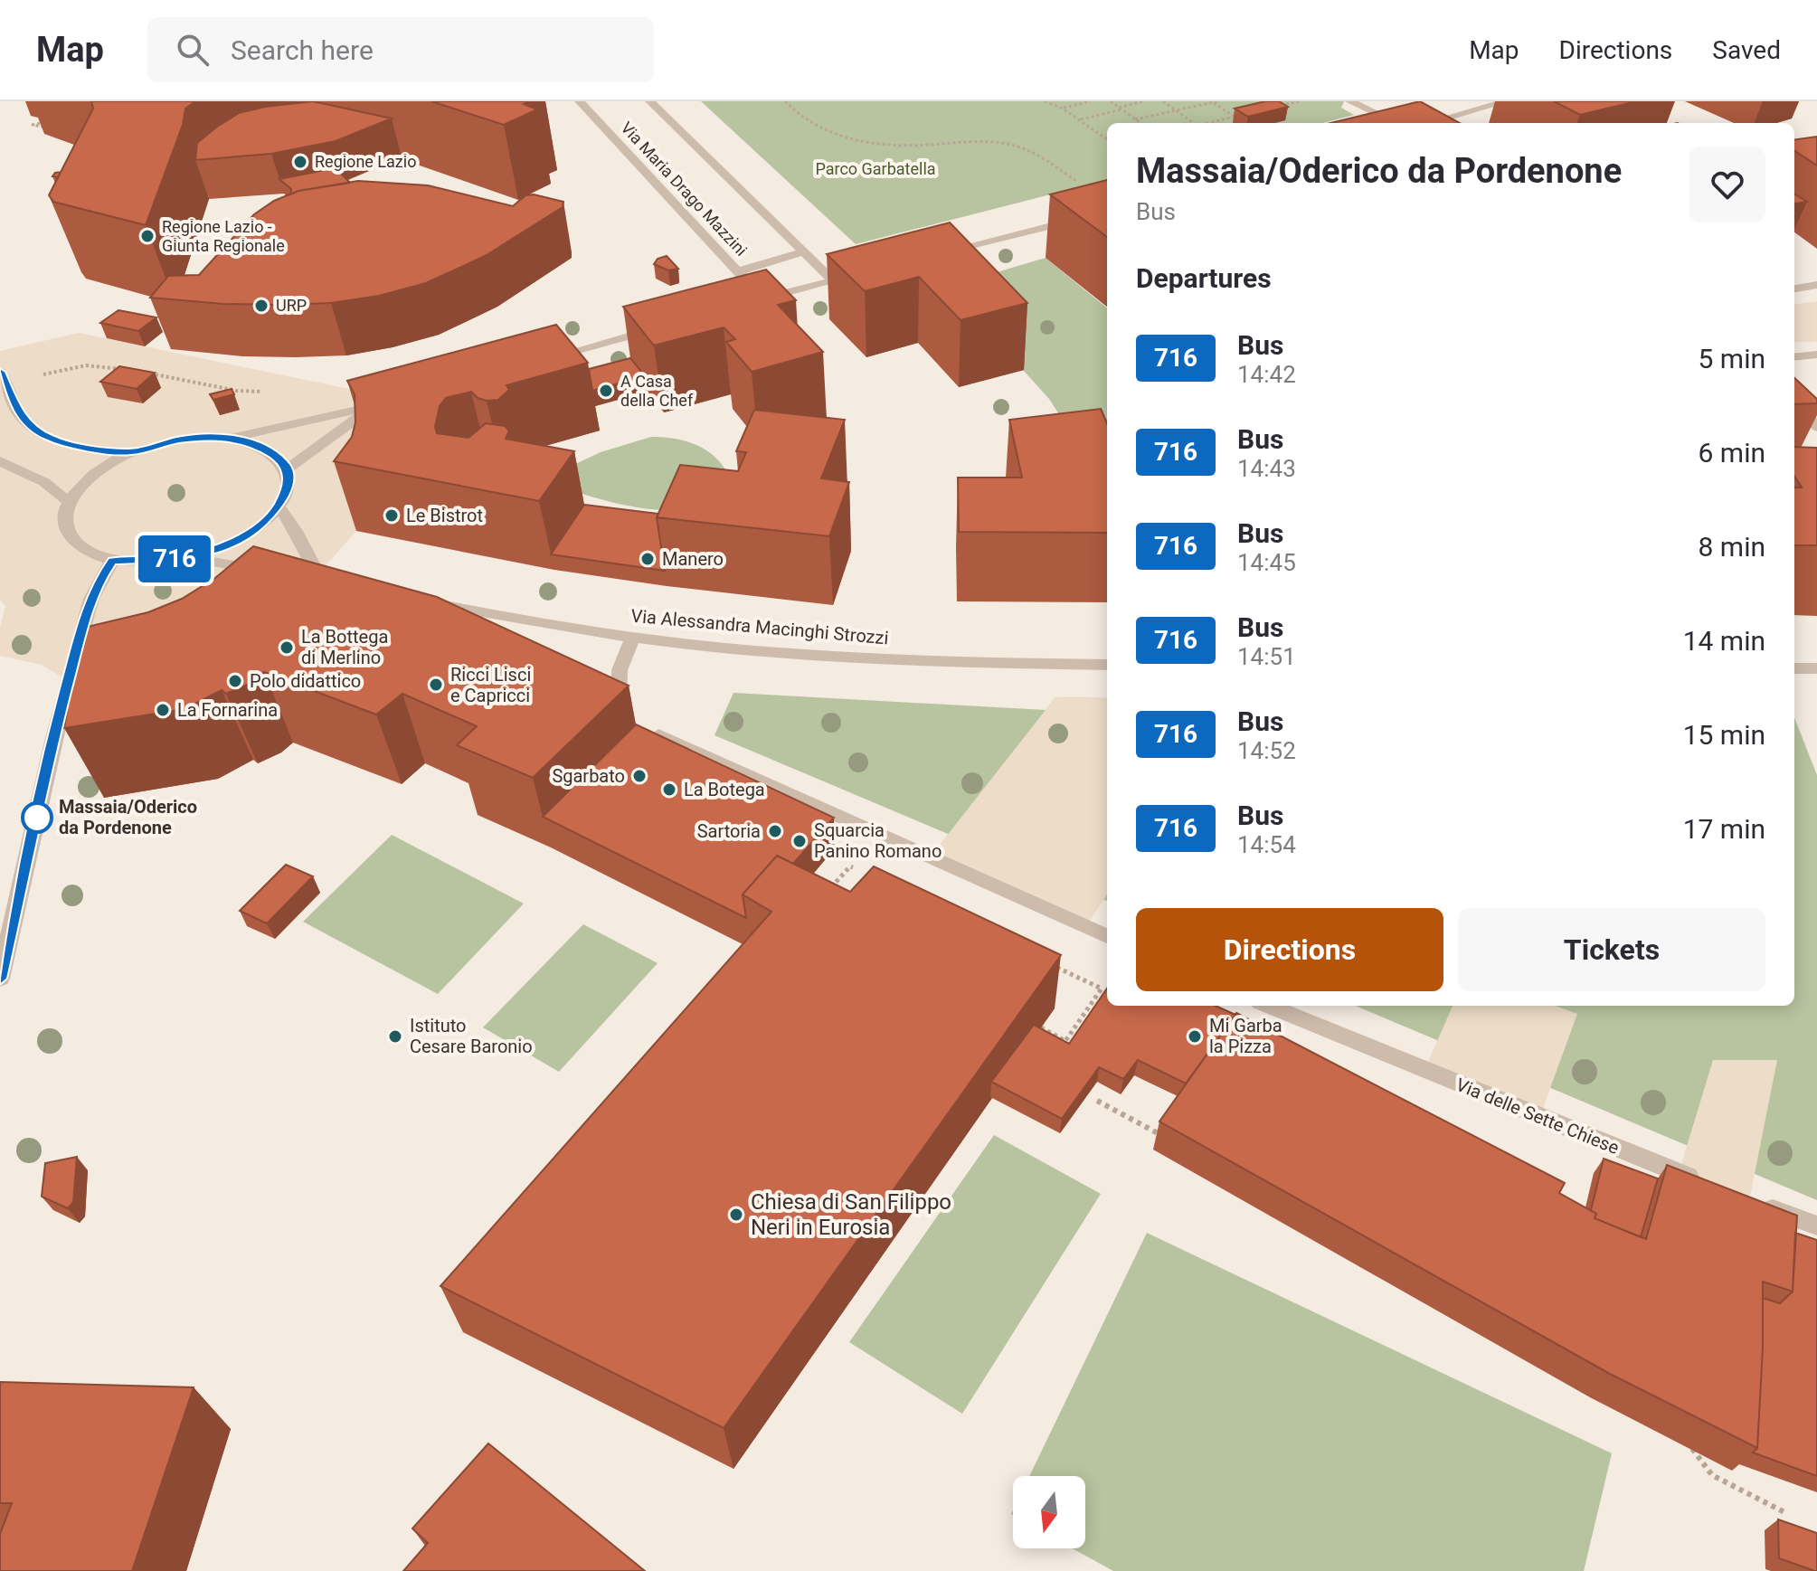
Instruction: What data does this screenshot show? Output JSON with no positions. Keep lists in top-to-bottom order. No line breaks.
{"streets":{"street":["Via Maria Drago Mazzini","Via Alessandra Macinghi Strozzi","Via delle Sette Chiese"]},"parks":["Parco Garbatella"],"places":["Regione Lazio","Regione Lazio - Giunta Regionale","URP","A Casa della Chef","Le Bistrot","Manero","La Bottega di Merlino","Polo didattico","Ricci Lisci e Capricci","La Fornarina","Sgarbato","La Botega","Massaia/Oderico da Pordenone","Sartoria","Squarcia Panino Romano","Istituto Cesare Baronio","Mi Garba la Pizza","Chiesa di San Filippo Neri in Eurosia"],"lines":["bus line 716"],"north":"bottom","page":{"header":"Map","search":"Search here","nav":["Map","Directions","Saved"],"on_map":"716","heading":[["Massaia/Oderico da Pordenone","Bus"],"Departures"],"list":[{"mark":"716","name":"Bus","note":"14:42","value":"5 min"},{"mark":"716","name":"Bus","note":"14:43","value":"6 min"},{"mark":"716","name":"Bus","note":"14:45","value":"8 min"},{"mark":"716","name":"Bus","note":"14:51","value":"14 min"},{"mark":"716","name":"Bus","note":"14:52","value":"15 min"},{"mark":"716","name":"Bus","note":"14:54","value":"17 min"}],"buttons":["Directions","Tickets"]}}
